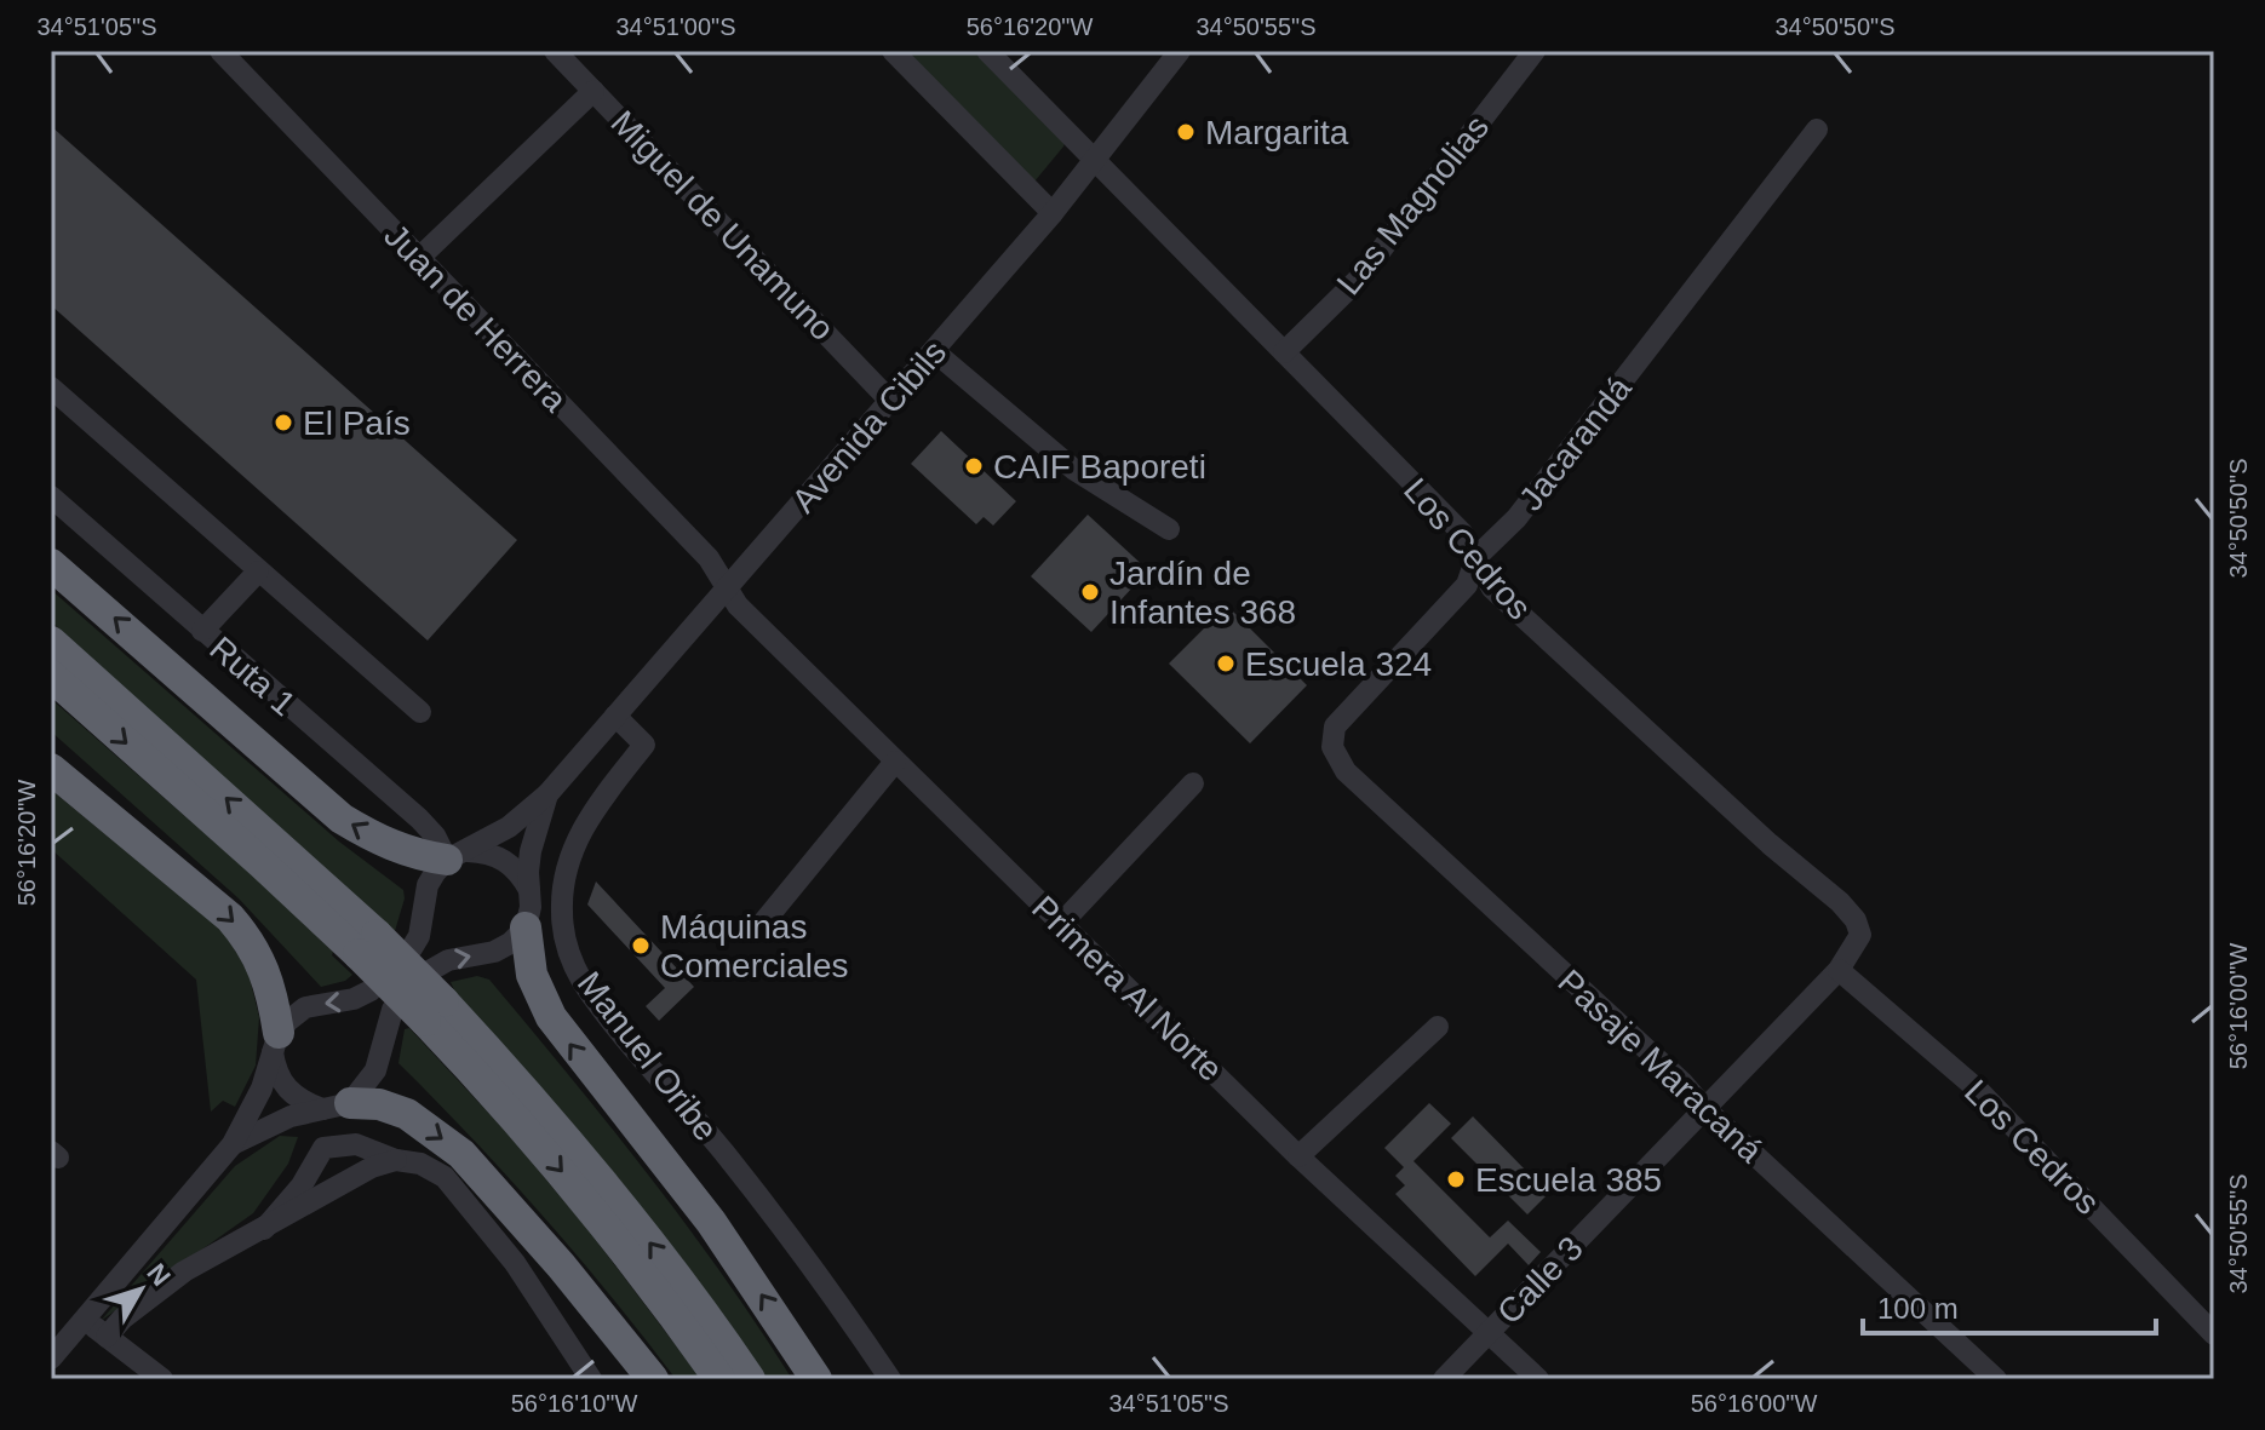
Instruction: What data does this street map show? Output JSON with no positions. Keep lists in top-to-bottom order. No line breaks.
{"streets":{"street":["Las Magnolias","Miguel de Unamuno","Juan de Herrera","Avenida Cibils","Jacarandá","Los Cedros","Ruta 1","Primera Al Norte","Manuel Oribe","Pasaje Maracaná","Calle 3"]},"crossings":[["Las Magnolias","Los Cedros"],["Miguel de Unamuno","Avenida Cibils"],["Juan de Herrera","Avenida Cibils"],["Juan de Herrera","Primera Al Norte"],["Avenida Cibils","Los Cedros"],["Avenida Cibils","Ruta 1"],["Avenida Cibils","Primera Al Norte"],["Avenida Cibils","Manuel Oribe"],["Jacarandá","Los Cedros"],["Jacarandá","Pasaje Maracaná"],["Los Cedros","Calle 3"],["Primera Al Norte","Calle 3"],["Pasaje Maracaná","Calle 3"]],"places":["Margarita","El País","CAIF Baporeti","Jardín de Infantes 368","Escuela 324","Máquinas Comerciales","Escuela 385"],"scale_bar":"100 m","north":"top right","coordinates":["34°51'05\"S","34°51'00\"S","56°16'20\"W","34°50'55\"S","34°50'50\"S","56°16'00\"W","56°16'10\"W"]}
